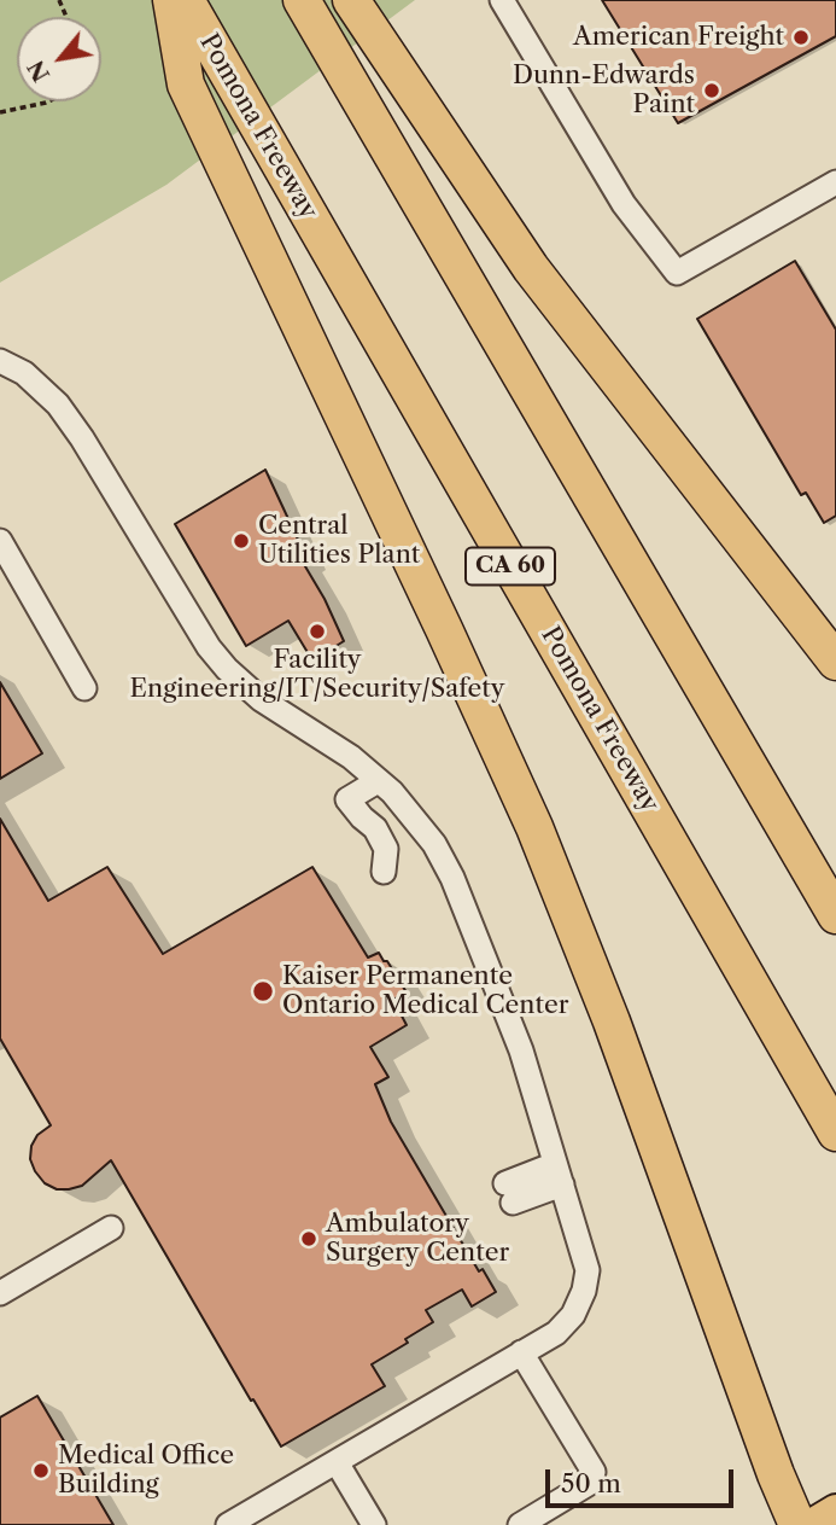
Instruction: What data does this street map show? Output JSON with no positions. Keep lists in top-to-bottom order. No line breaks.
{"streets":{"highway":["Pomona Freeway","CA 60"]},"places":["American Freight","Dunn-Edwards Paint","Central Utilities Plant","Facility Engineering/IT/Security/Safety","Kaiser Permanente Ontario Medical Center","Ambulatory Surgery Center","Medical Office Building"],"scale_bar":"50 m","north":"bottom left"}
